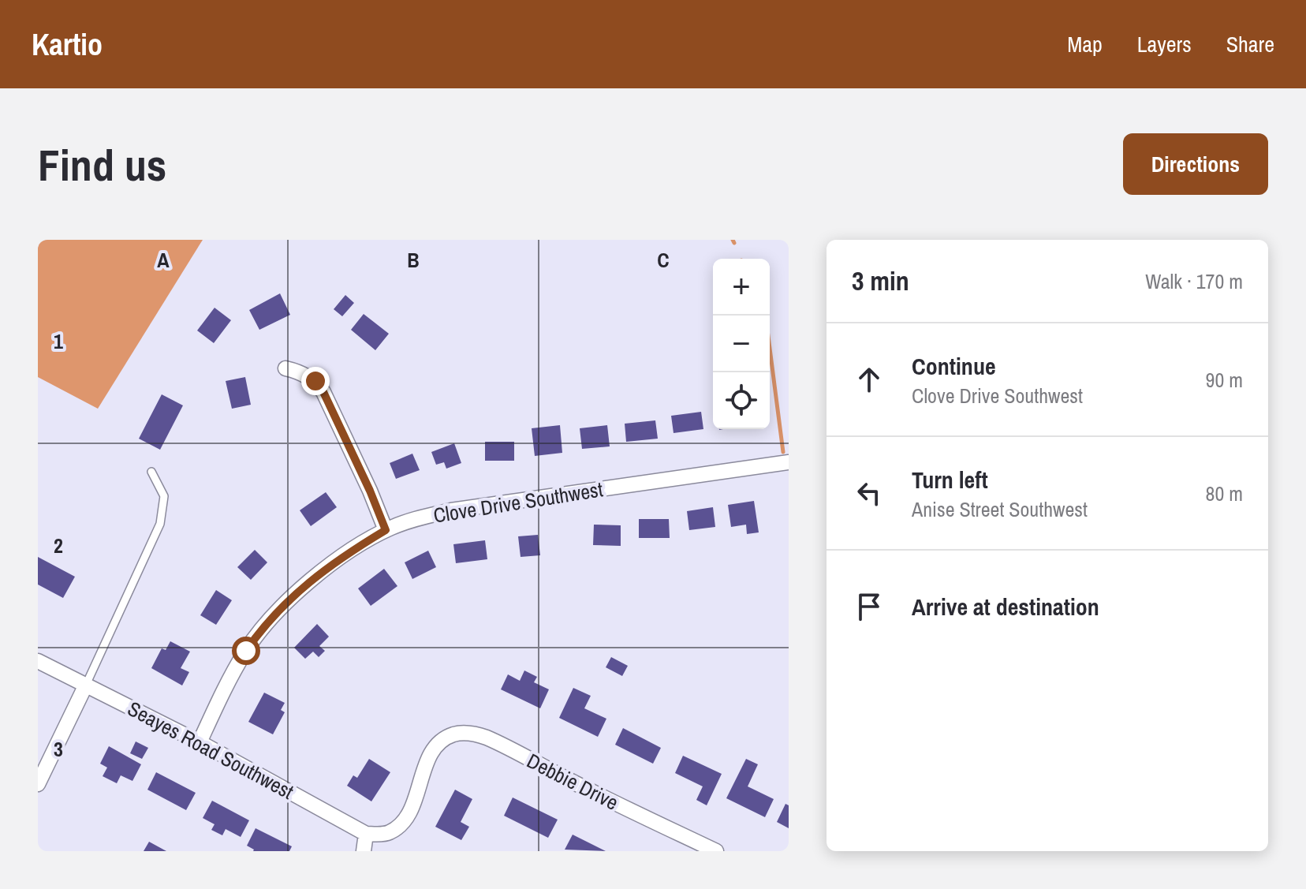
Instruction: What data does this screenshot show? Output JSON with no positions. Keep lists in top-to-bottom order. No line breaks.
{"streets":{"street":["Clove Drive Southwest","Seayes Road Southwest","Debbie Drive"]},"crossings":[["Clove Drive Southwest","Seayes Road Southwest"],["Seayes Road Southwest","Debbie Drive"]],"page":{"header":"Kartio","nav":["Map","Layers","Share"],"buttons":"Directions","title":"Find us","heading":["3 min","Walk · 170 m"],"map_buttons":["+","−"],"list":[["Continue","Clove Drive Southwest","90 m"],["Turn left","Anise Street Southwest","80 m"],"Arrive at destination"]},"grid":{"columns":["A","B","C"],"rows":["1","2","3"]}}
